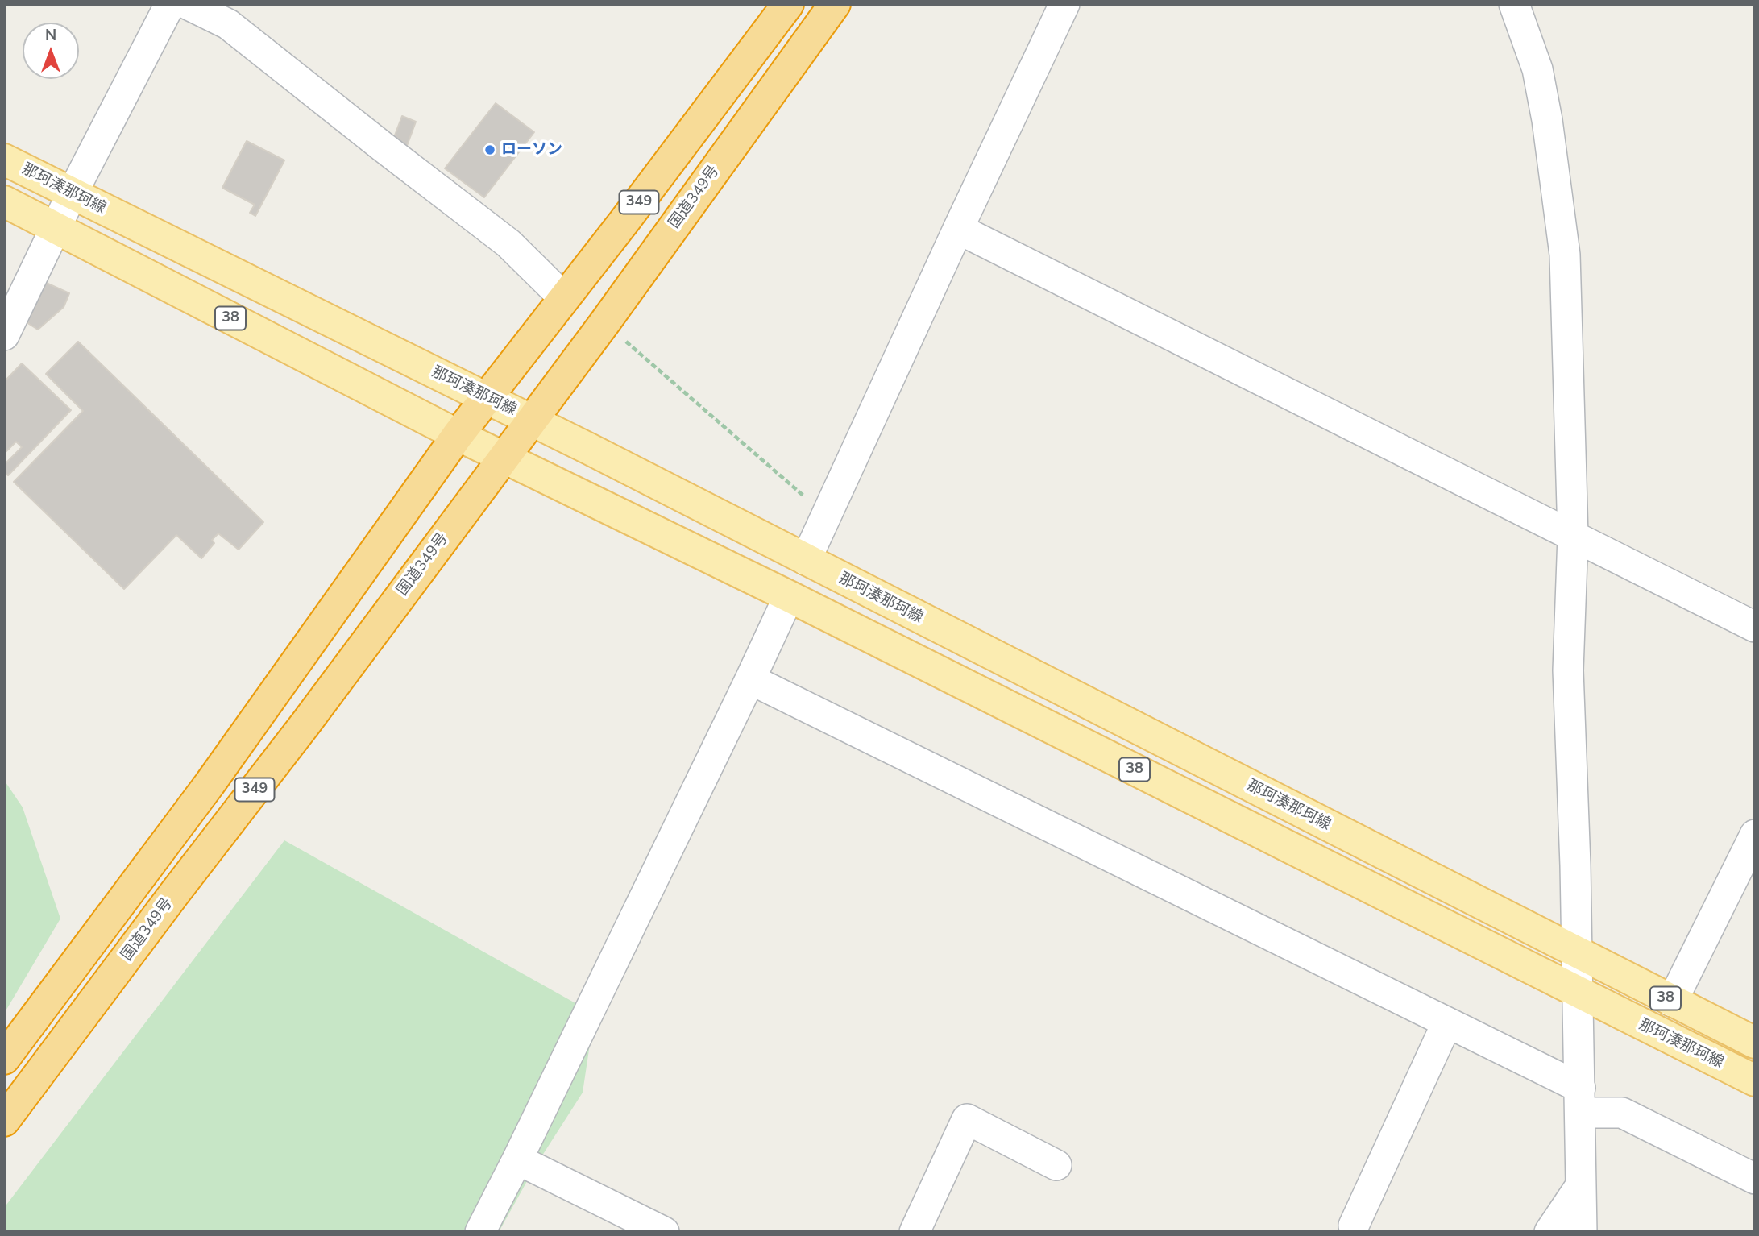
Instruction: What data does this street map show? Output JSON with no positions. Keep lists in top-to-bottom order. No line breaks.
{"streets":{"highway":["国道349号","349"],"main road":["那珂湊那珂線","38"]},"crossings":[["那珂湊那珂線","国道349号"],["那珂湊那珂線","349"]],"places":["ローソン"],"north":"top"}
